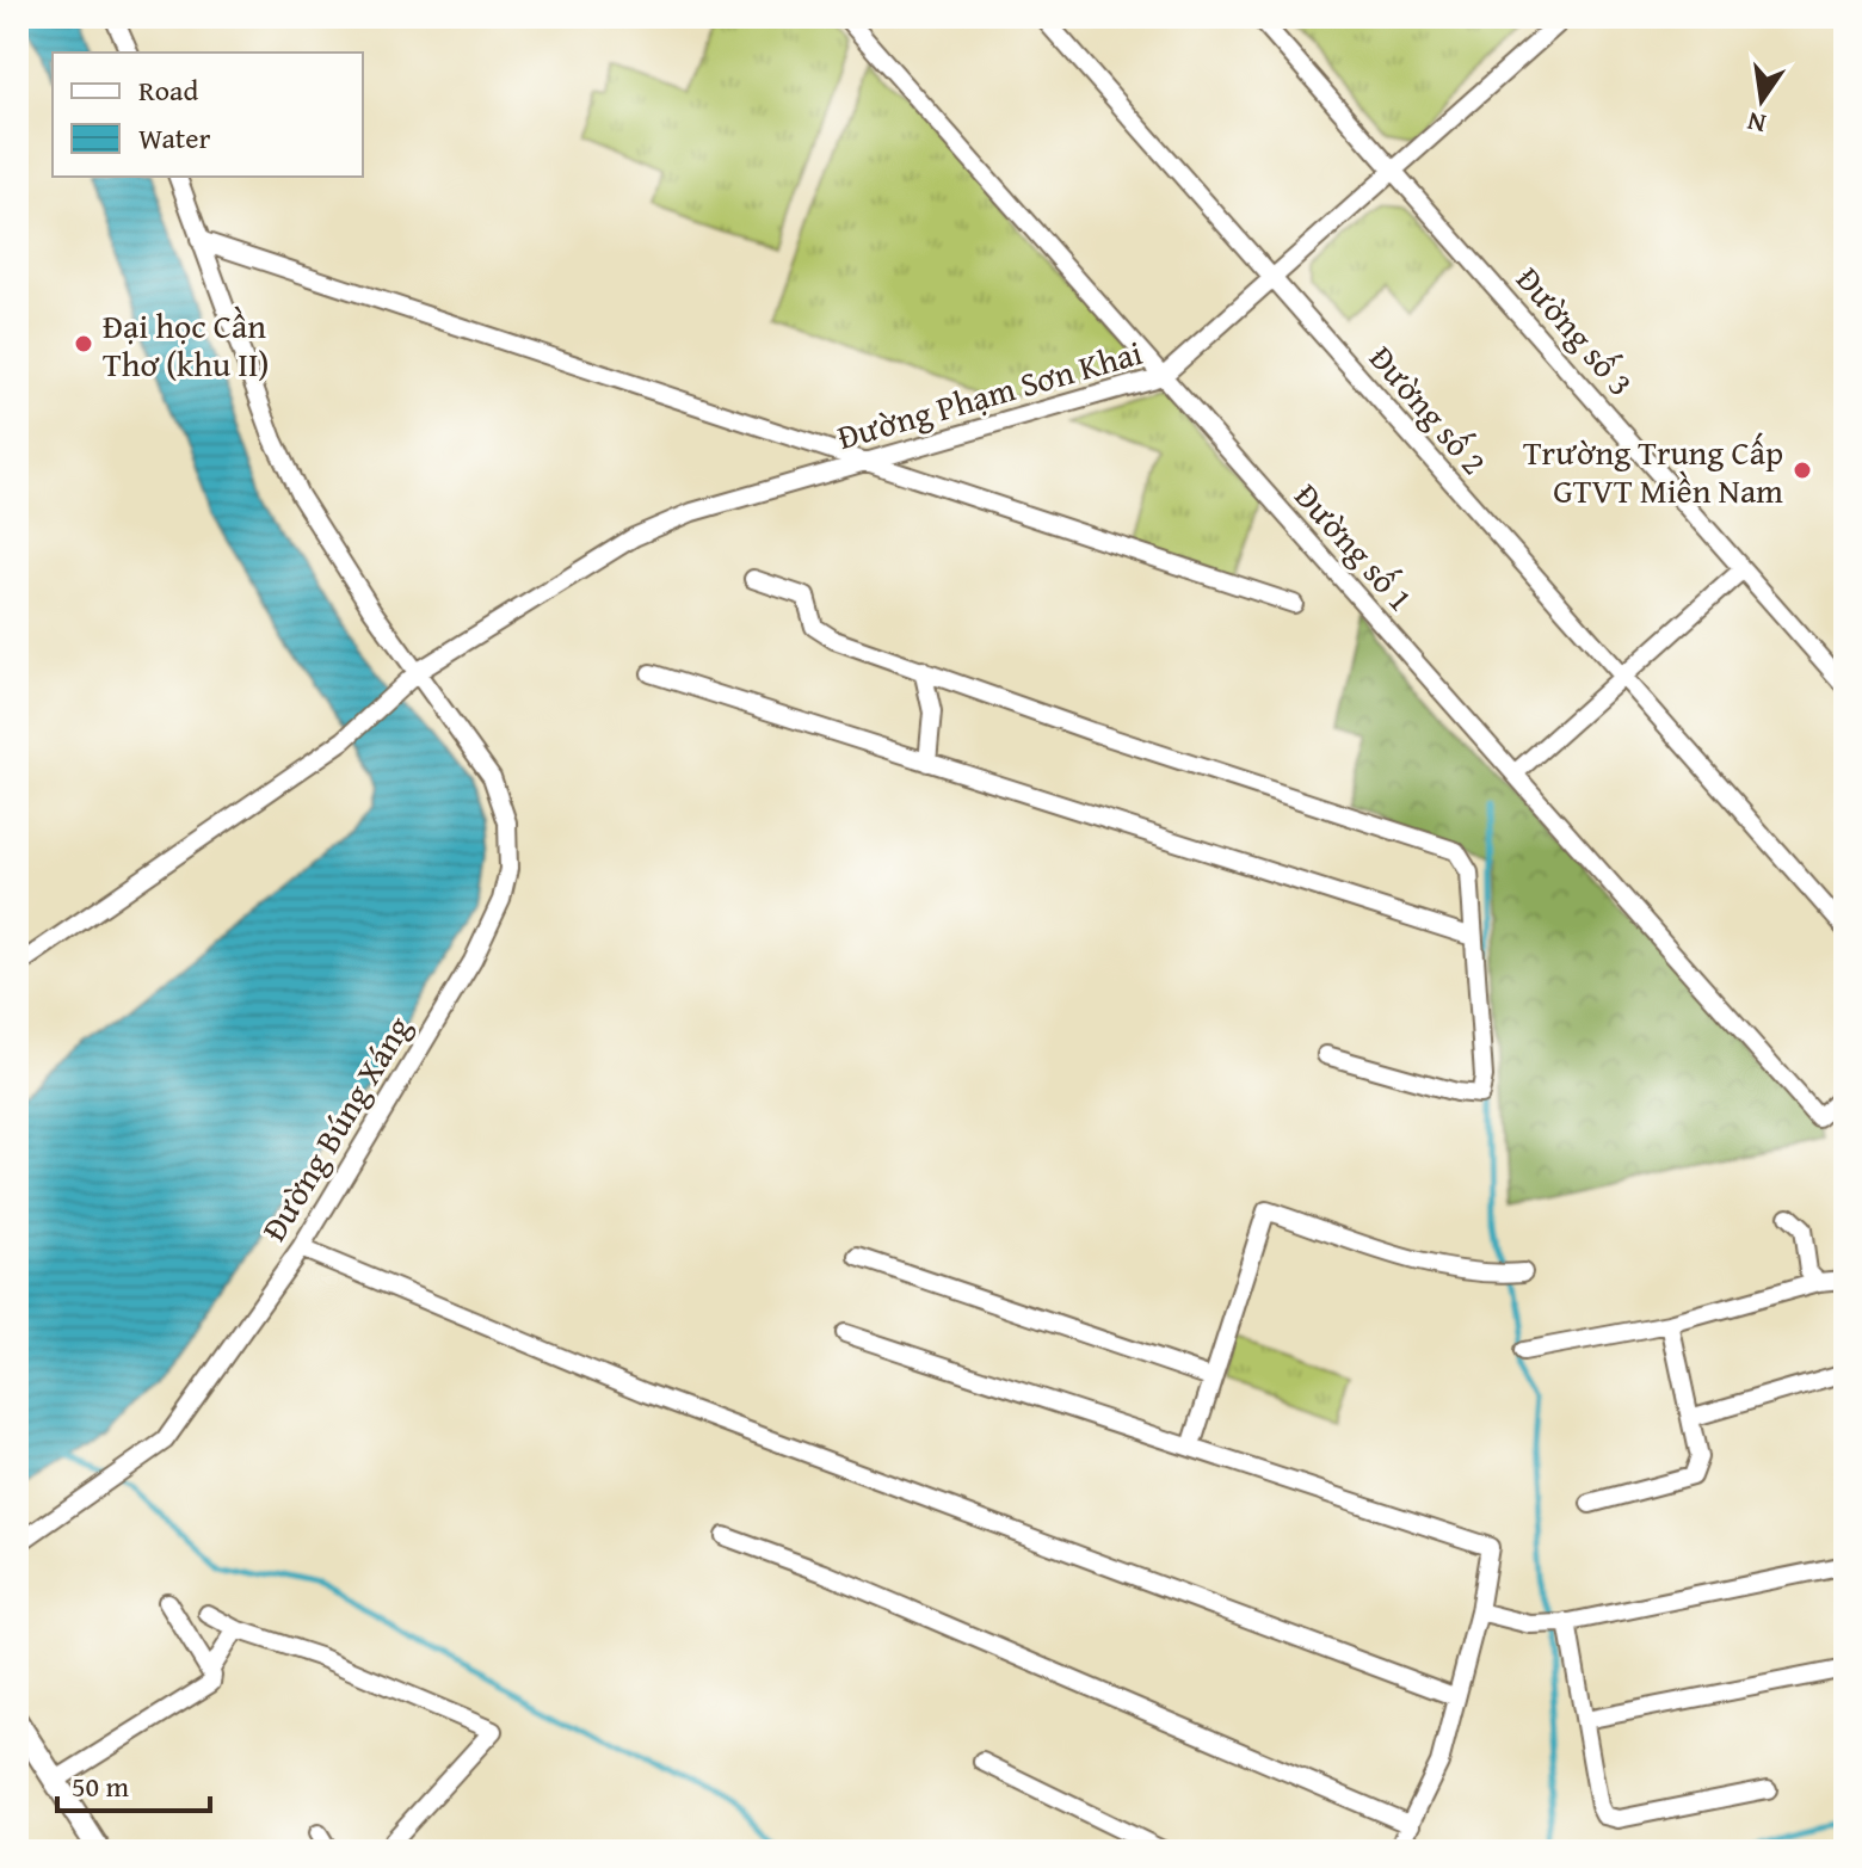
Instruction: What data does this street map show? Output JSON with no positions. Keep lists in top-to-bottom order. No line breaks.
{"streets":{"street":["Đường số 3","Đường Phạm Sơn Khai","Đường số 2","Đường số 1","Đường Búng Xáng"]},"crossings":[["Đường số 3","Đường Phạm Sơn Khai"],["Đường Phạm Sơn Khai","Đường số 2"],["Đường Phạm Sơn Khai","Đường số 1"],["Đường Phạm Sơn Khai","Đường Búng Xáng"]],"places":["Đại học Cần Thơ (khu II)","Trường Trung Cấp GTVT Miền Nam"],"legend":["Road","Water"],"scale_bar":"50 m","north":"bottom"}
